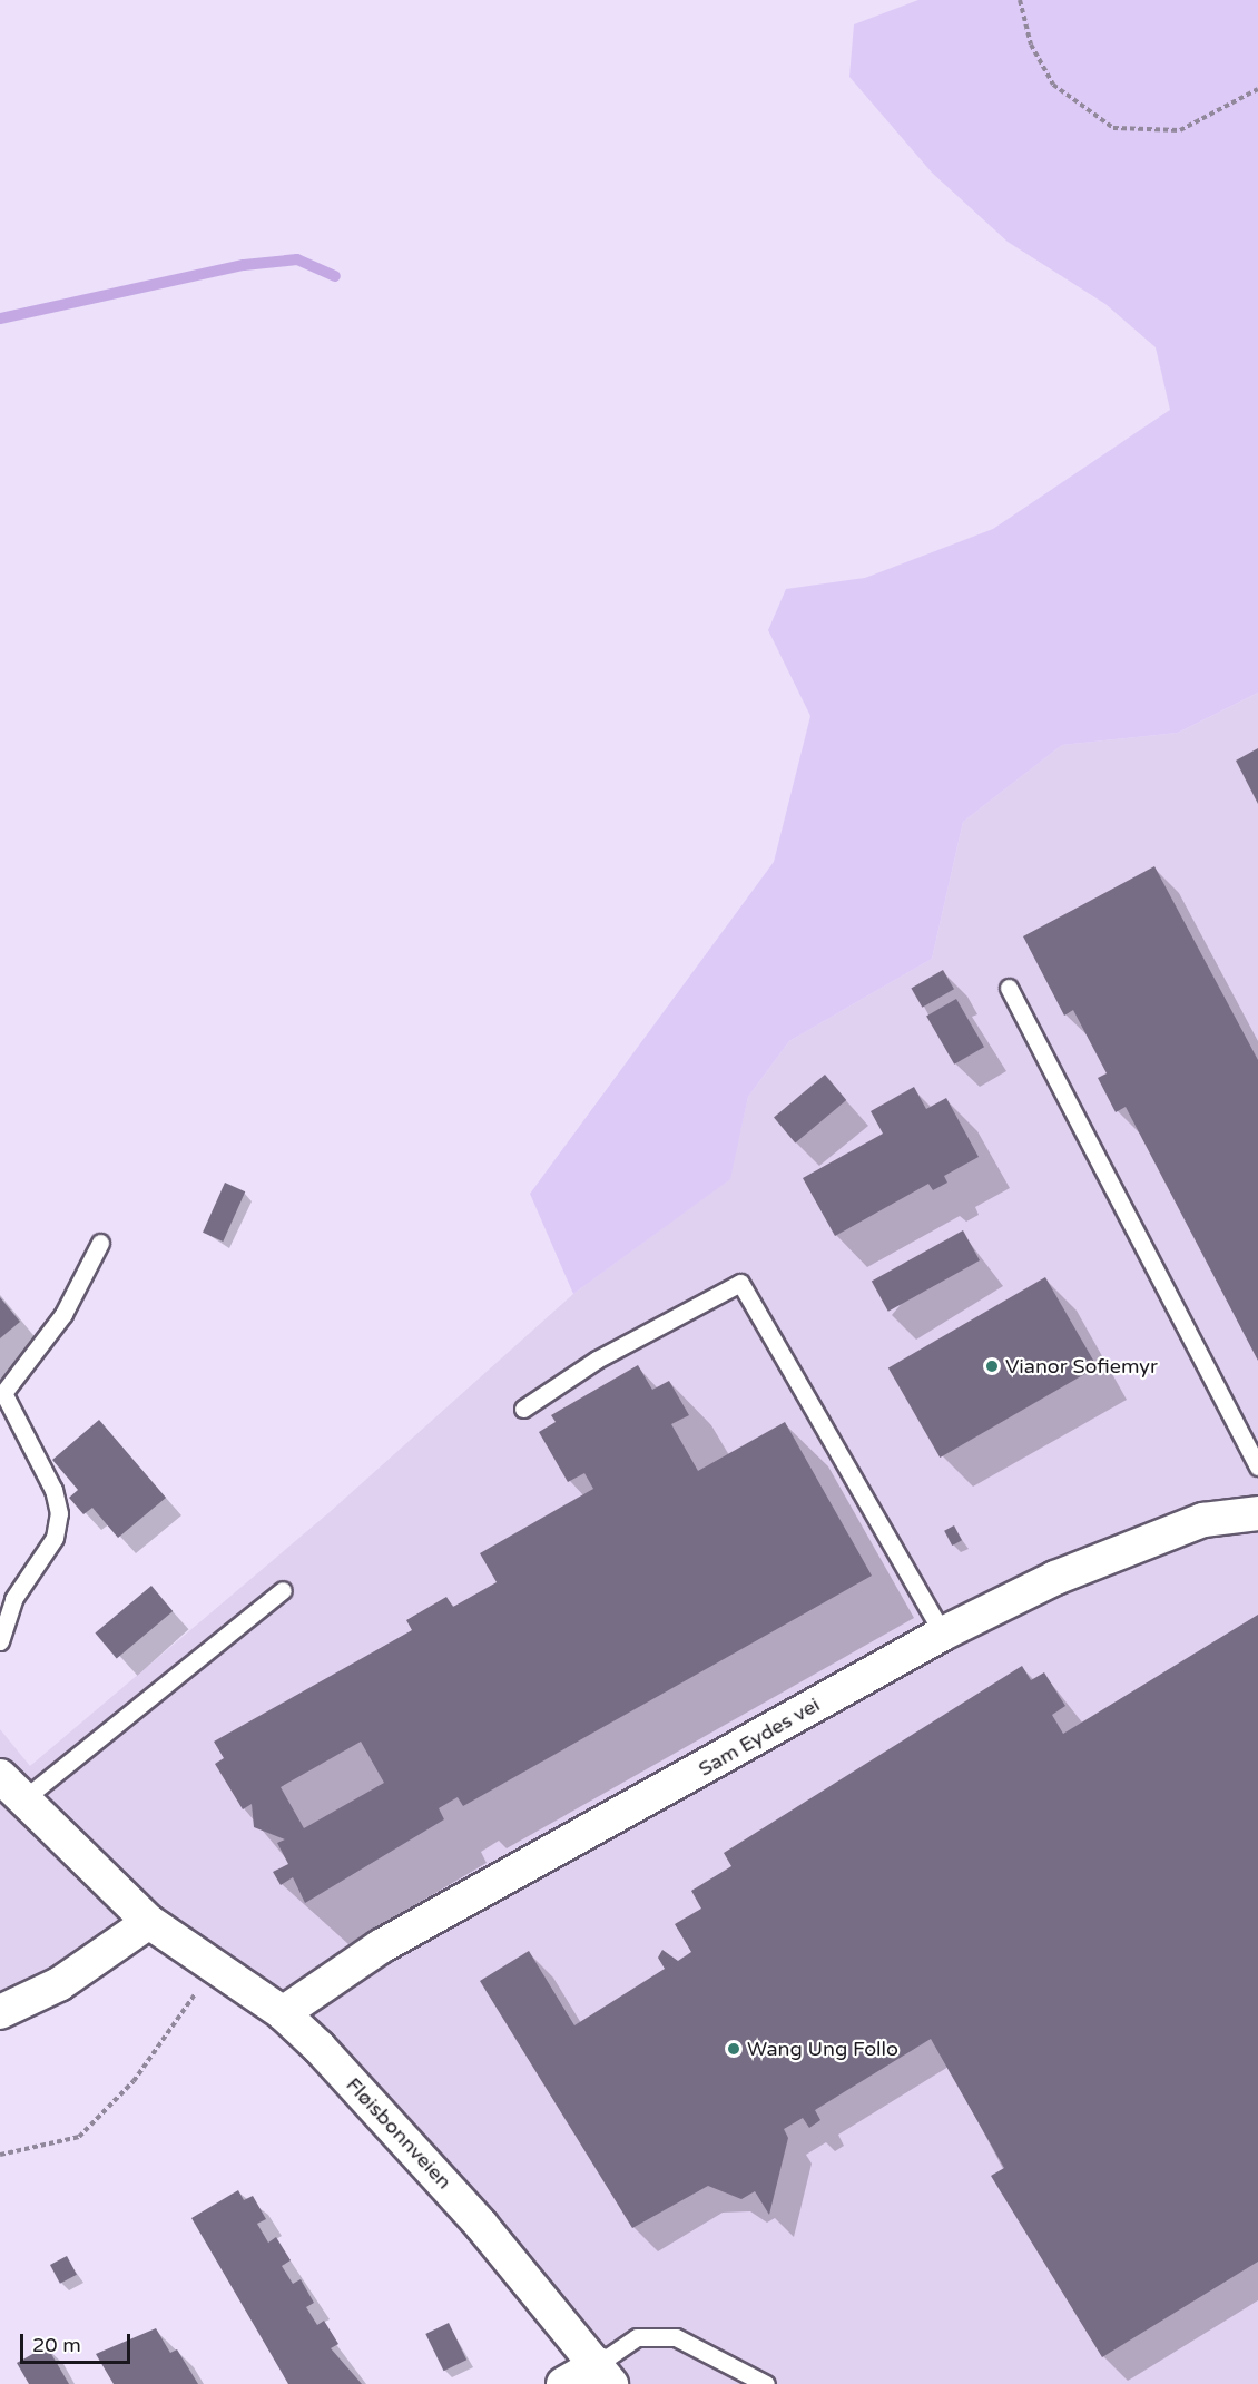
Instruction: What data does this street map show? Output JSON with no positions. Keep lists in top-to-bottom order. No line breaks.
{"streets":{"street":["Sam Eydes vei","Fløisbonnveien"]},"crossings":[["Sam Eydes vei","Fløisbonnveien"]],"places":["Vianor Sofiemyr","Wang Ung Follo"],"scale_bar":"20 m"}
